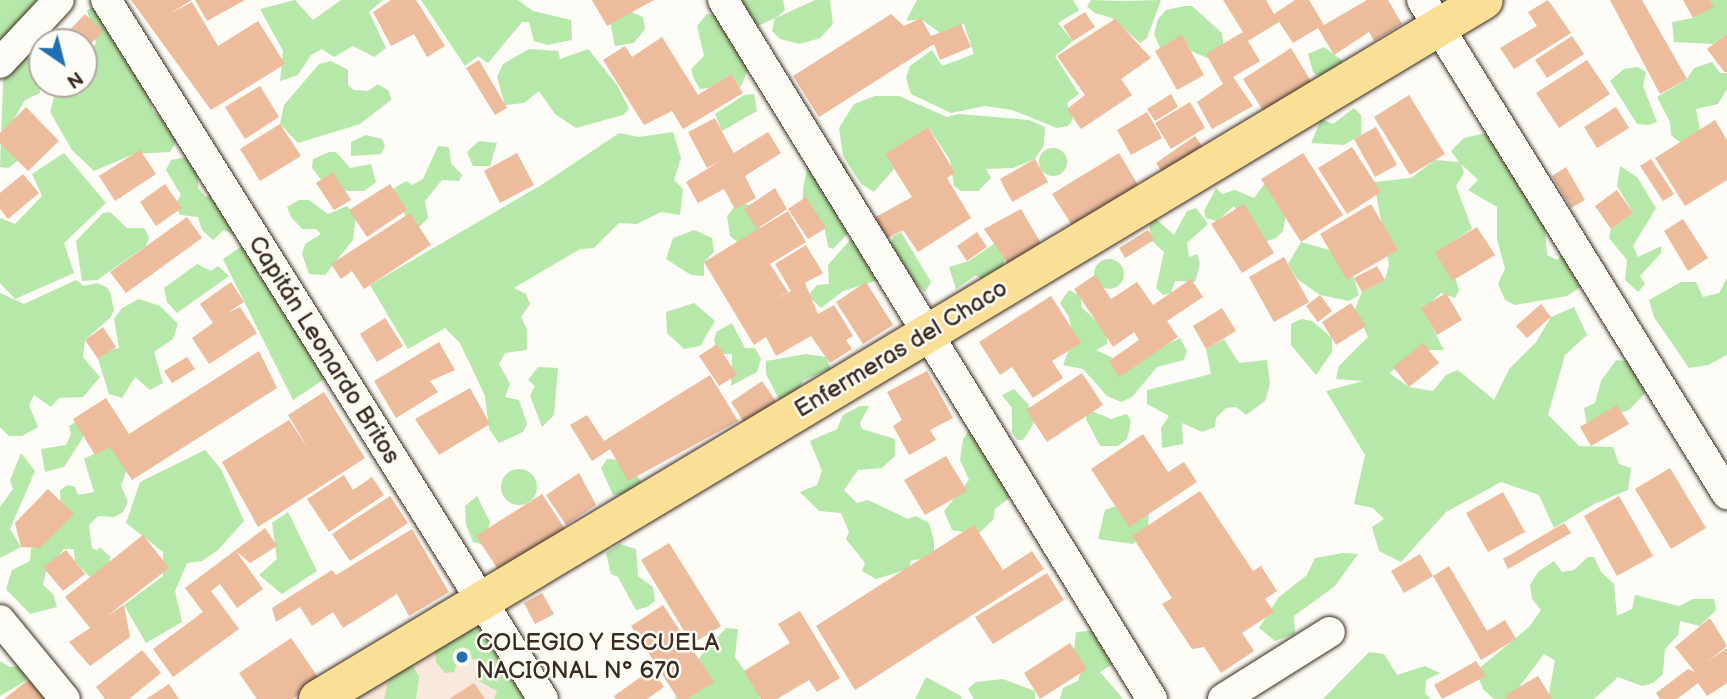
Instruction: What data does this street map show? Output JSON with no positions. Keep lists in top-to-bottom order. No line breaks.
{"streets":{"main road":["Enfermeras del Chaco"],"street":["Capitán Leonardo Britos"]},"crossings":[["Enfermeras del Chaco","Capitán Leonardo Britos"]],"places":["COLEGIO Y ESCUELA NACIONAL N° 670"],"north":"bottom right"}
